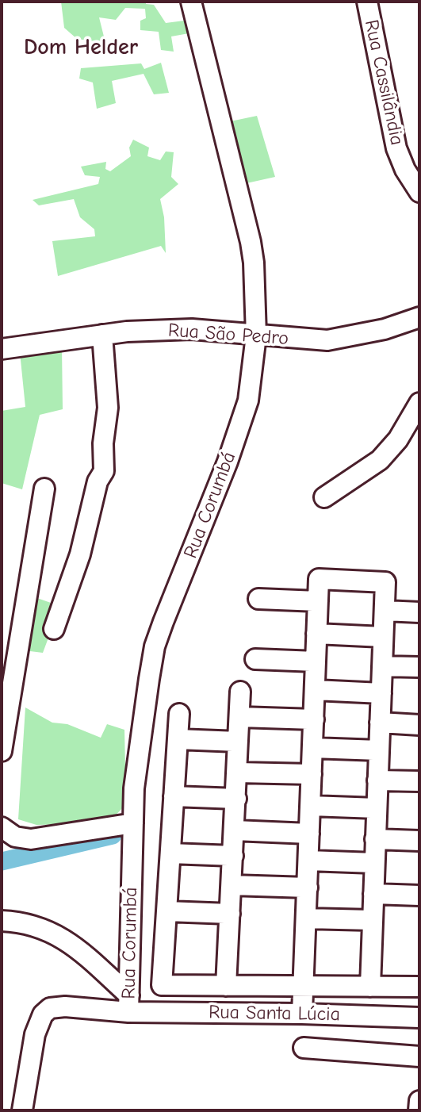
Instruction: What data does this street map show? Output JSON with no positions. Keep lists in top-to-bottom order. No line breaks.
{"streets":{"street":["Rua Cassilândia","Rua São Pedro","Rua Corumbá","Rua Santa Lúcia"]},"crossings":[["Rua São Pedro","Rua Corumbá"],["Rua Corumbá","Rua Santa Lúcia"]],"districts":["Dom Helder"]}
